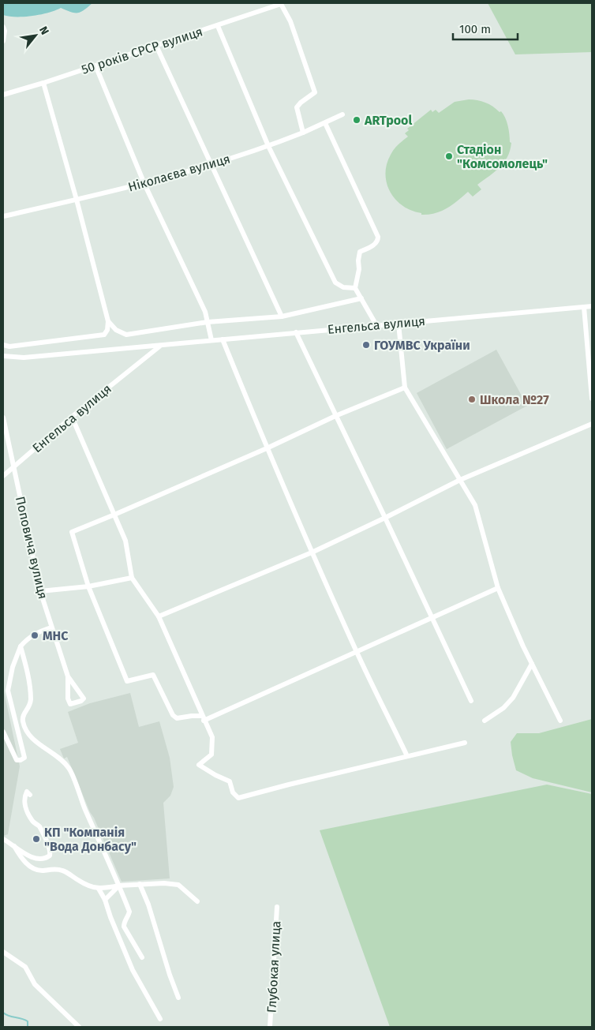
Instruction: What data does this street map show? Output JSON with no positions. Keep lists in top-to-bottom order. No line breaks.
{"streets":{"street":["50 років СРСР вулиця","Ніколаєва вулиця","Енгельса вулиця","Поповича вулиця","Глубокая улица"]},"crossings":[["50 років СРСР вулиця","Ніколаєва вулиця"],["Енгельса вулиця","Поповича вулиця"]],"places":["ARTpool","Стадіон \"Комсомолець\"","ГОУМВС України","Школа №27","МНС","КП \"Компанія \"Вода Донбасу\""],"scale_bar":"100 m","north":"top right"}
